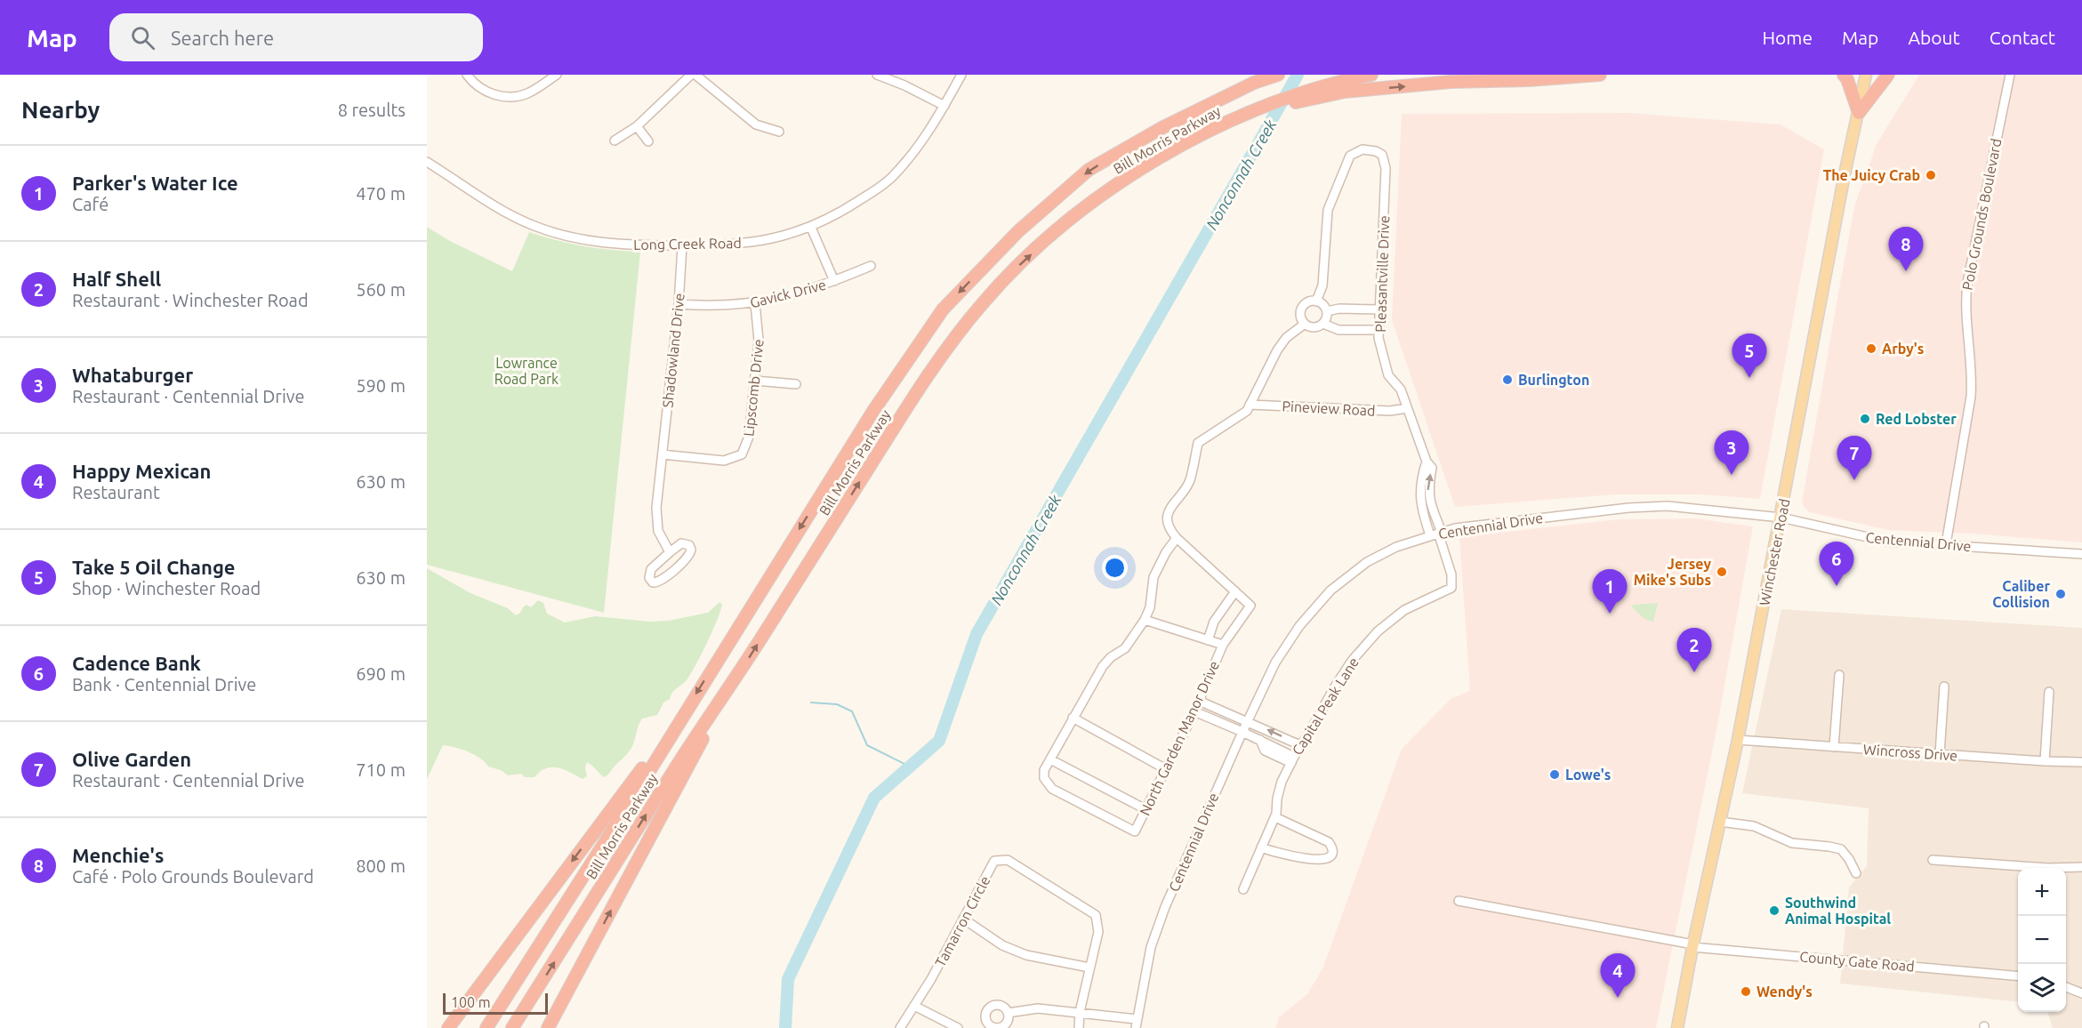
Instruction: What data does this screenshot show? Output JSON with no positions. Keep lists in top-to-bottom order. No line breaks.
{"streets":{"highway":["Bill Morris Parkway"],"main road":["Winchester Road"],"street":["Polo Grounds Boulevard","Long Creek Road","Pleasantville Drive","Gavick Drive","Shadowland Drive","Lipscomb Drive","Pineview Road","Centennial Drive","Capital Peak Lane","North Garden Manor Drive","Wincross Drive","Tamarron Circle","County Gate Road"]},"crossings":[["Polo Grounds Boulevard","Centennial Drive"],["Long Creek Road","Shadowland Drive"],["Pleasantville Drive","Pineview Road"],["Pleasantville Drive","Centennial Drive"],["Pleasantville Drive","Capital Peak Lane"],["Gavick Drive","Shadowland Drive"],["Gavick Drive","Lipscomb Drive"],["Shadowland Drive","Lipscomb Drive"],["Centennial Drive","Winchester Road"],["Centennial Drive","Capital Peak Lane"],["Winchester Road","Wincross Drive"],["Winchester Road","County Gate Road"]],"water":["Nonconnah Creek"],"parks":["Lowrance Road Park"],"places":["The Juicy Crab","Arby's","Burlington","Red Lobster","Jersey Mike's Subs","Caliber Collision","Lowe's","Southwind Animal Hospital","Wendy's"],"scale_bar":"100 m","page":{"header":"Map","search":"Search here","nav":["Home","Map","About","Contact"],"heading":["Nearby","8 results"],"list":[{"mark":"1","name":"Parker's Water Ice","note":"Café","value":"470 m"},{"mark":"2","name":"Half Shell","note":"Restaurant · Winchester Road","value":"560 m"},{"mark":"3","name":"Whataburger","note":"Restaurant · Centennial Drive","value":"590 m"},{"mark":"4","name":"Happy Mexican","note":"Restaurant","value":"630 m"},{"mark":"5","name":"Take 5 Oil Change","note":"Shop · Winchester Road","value":"630 m"},{"mark":"6","name":"Cadence Bank","note":"Bank · Centennial Drive","value":"690 m"},{"mark":"7","name":"Olive Garden","note":"Restaurant · Centennial Drive","value":"710 m"},{"mark":"8","name":"Menchie's","note":"Café · Polo Grounds Boulevard","value":"800 m"}],"pins":["8","5","3","7","6","1","2","4"],"map_buttons":["+","−"],"scale":"100 m"}}
